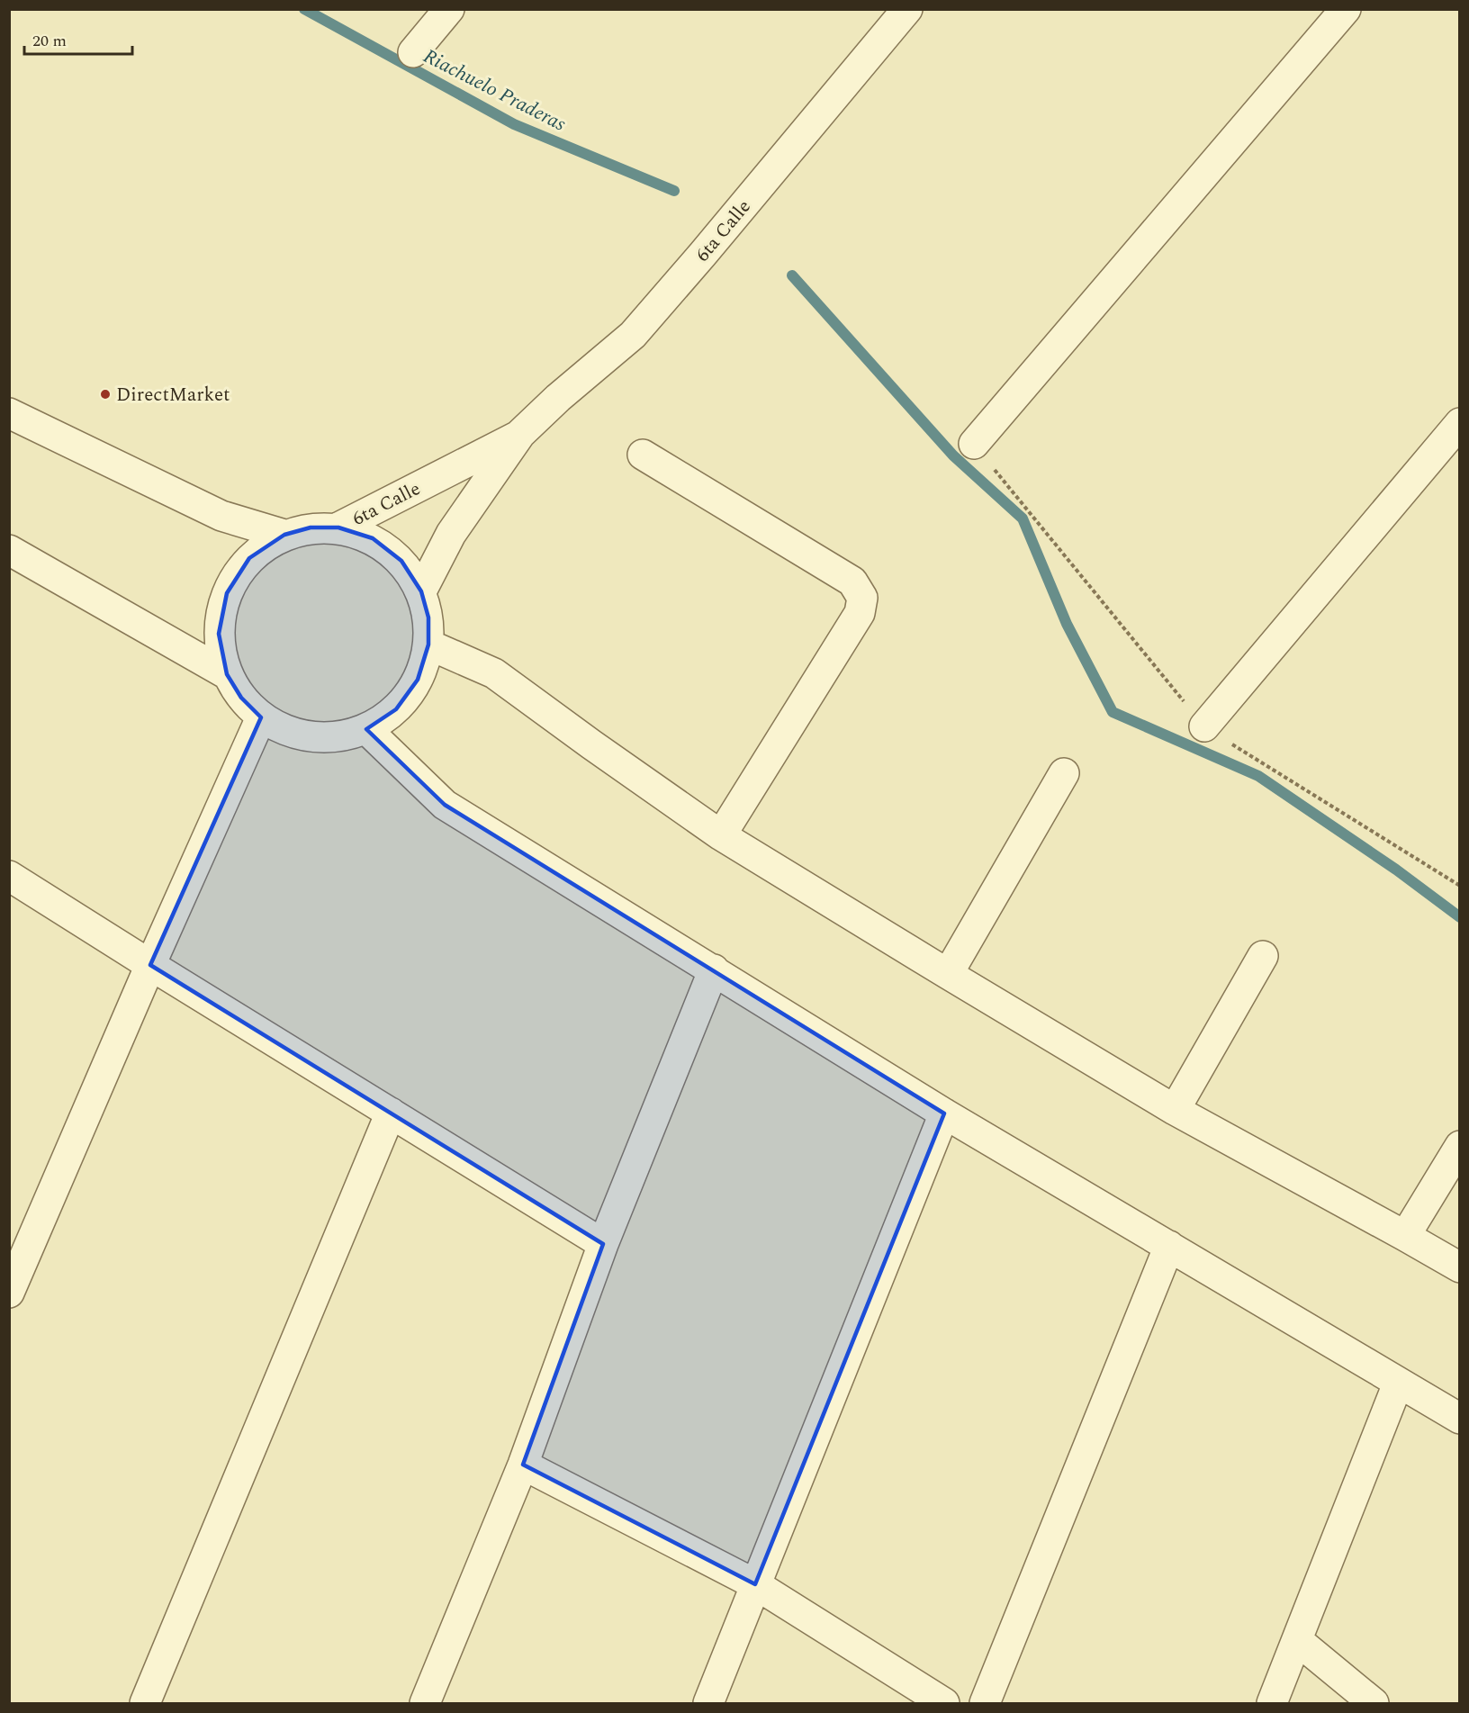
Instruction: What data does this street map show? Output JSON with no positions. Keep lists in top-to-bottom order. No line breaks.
{"streets":{"street":["6ta Calle"]},"water":["Riachuelo Praderas"],"places":["DirectMarket"],"scale_bar":"20 m"}
